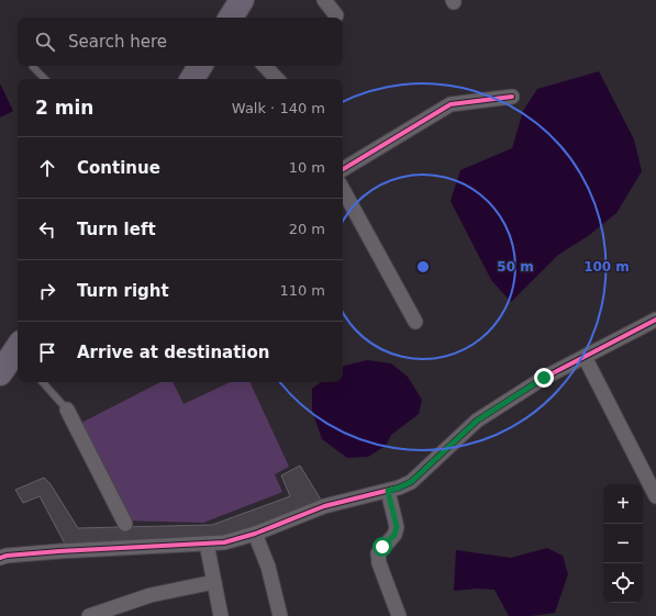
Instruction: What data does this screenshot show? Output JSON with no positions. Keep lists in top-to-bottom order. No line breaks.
{"page":{"search":"Search here","heading":["2 min","Walk · 140 m"],"list":[["Continue","10 m"],["Turn left","20 m"],["Turn right","110 m"],"Arrive at destination"],"map_buttons":["+","−"]},"rings":["50 m","100 m"]}
